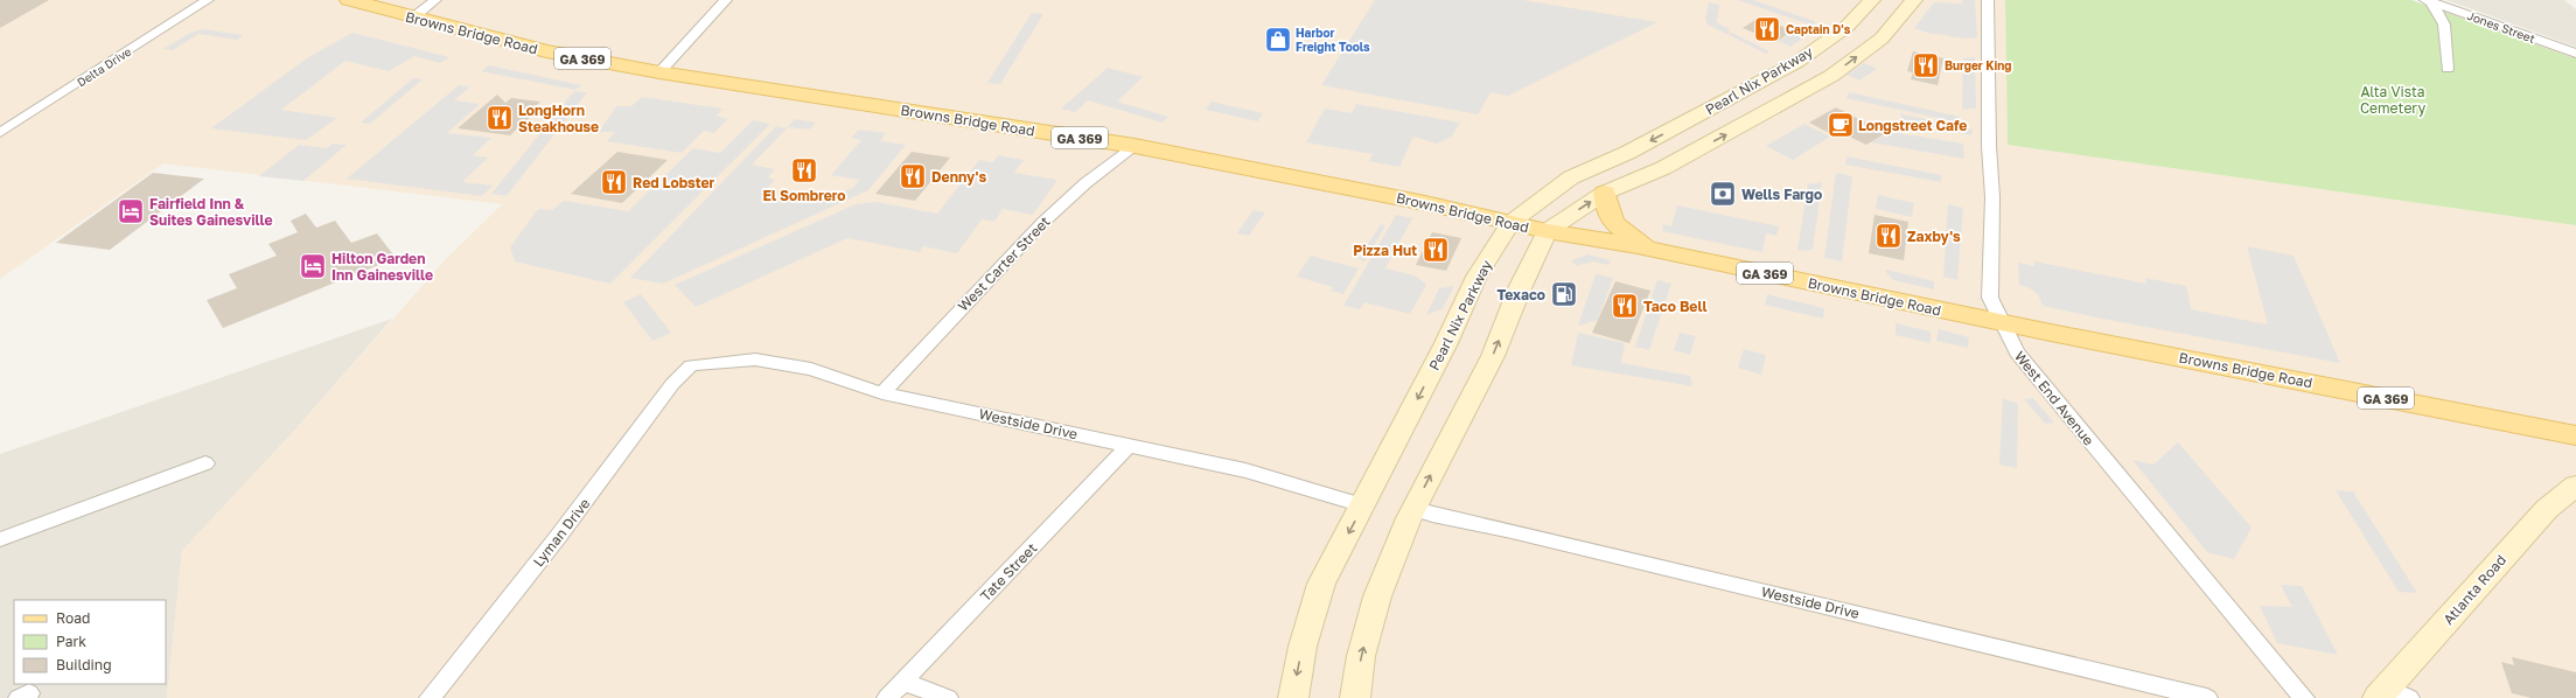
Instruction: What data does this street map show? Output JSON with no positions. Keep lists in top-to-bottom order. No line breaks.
{"streets":{"main road":["Browns Bridge Road","GA 369","Pearl Nix Parkway","Atlanta Road"],"street":["Jones Street","Delta Drive","West Carter Street","West End Avenue","Westside Drive","Lyman Drive","Tate Street"]},"crossings":[["Browns Bridge Road","Pearl Nix Parkway"],["Browns Bridge Road","West Carter Street"],["Browns Bridge Road","West End Avenue"],["Pearl Nix Parkway","Westside Drive"],["West Carter Street","Westside Drive"],["Westside Drive","Lyman Drive"],["Westside Drive","Tate Street"]],"parks":["Alta Vista Cemetery"],"places":{"restaurant":["Captain D's","Burger King","LongHorn Steakhouse","El Sombrero","Denny's","Red Lobster","Zaxby's","Pizza Hut","Taco Bell"],"shop":["Harbor Freight Tools"],"cafe":["Longstreet Cafe"],"bank":["Wells Fargo"],"hotel":["Fairfield Inn & Suites Gainesville","Hilton Garden Inn Gainesville"],"fuel station":["Texaco"]},"legend":["Road","Park","Building"]}
